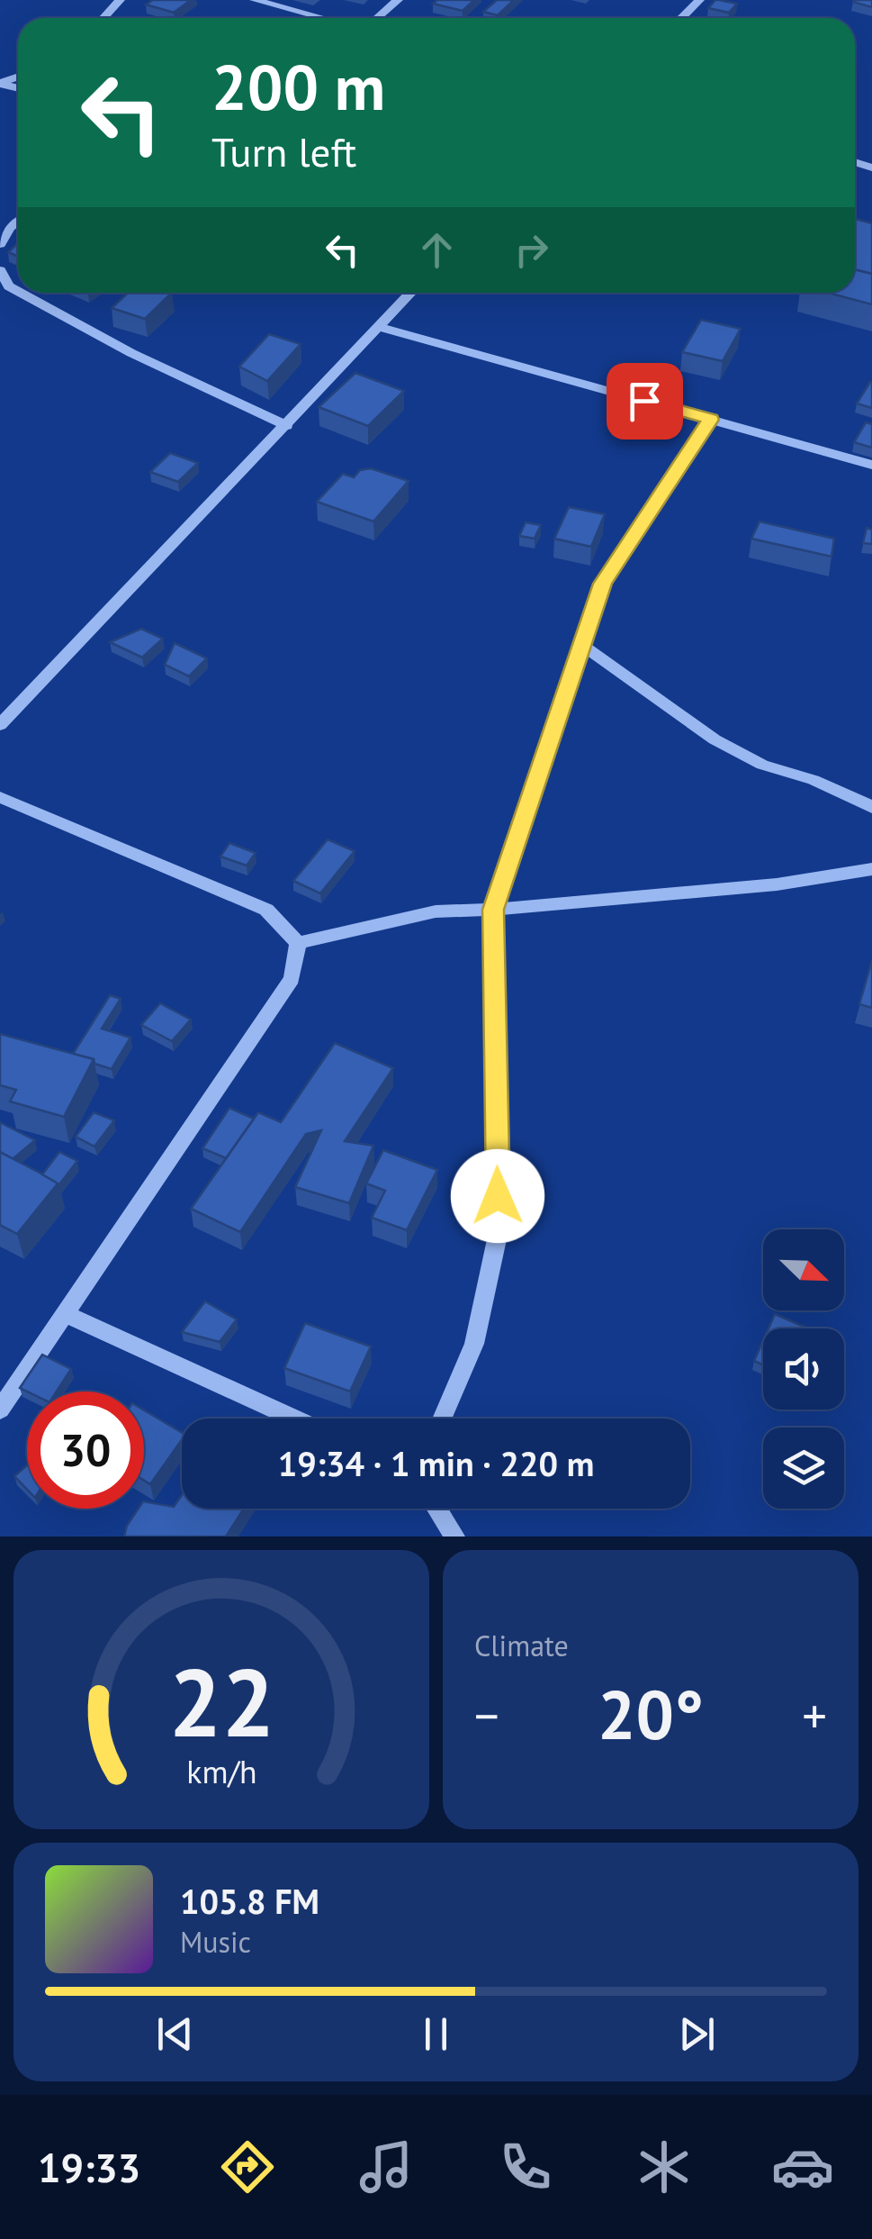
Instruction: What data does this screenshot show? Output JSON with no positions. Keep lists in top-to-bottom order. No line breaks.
{"north":"bottom right","page":{"turn":["200 m","Turn left"],"limit":"30","trip":"19:34 · 1 min · 220 m","tile":"Climate","heat":["−","20°","+"],"song":["105.8 FM","Music"],"tabs":"19:33","gauge":["22","km/h"]}}
